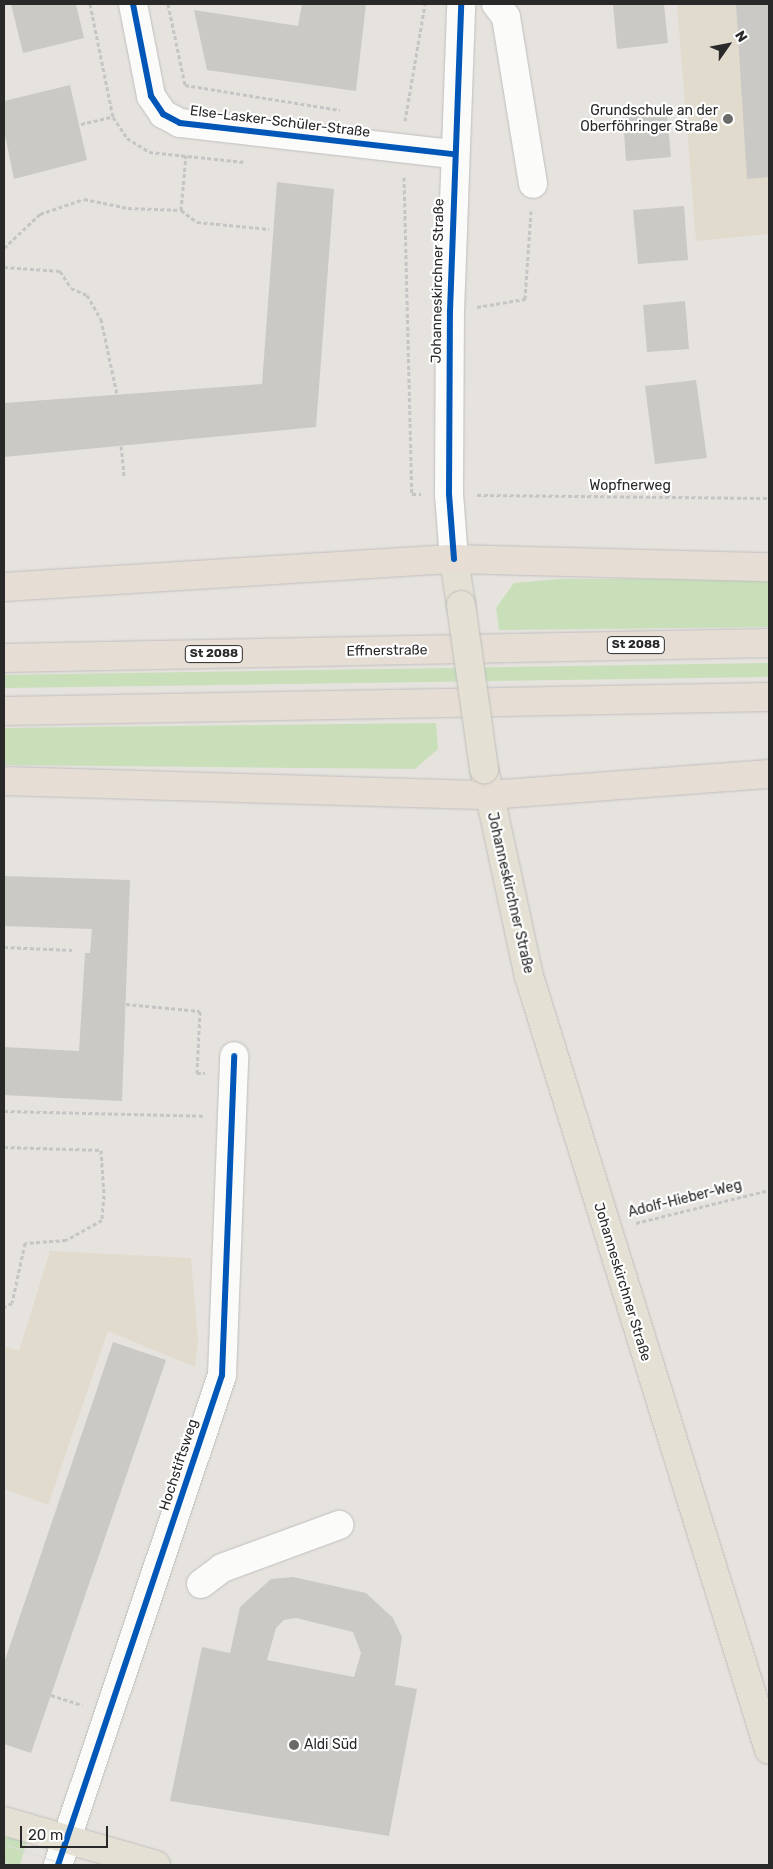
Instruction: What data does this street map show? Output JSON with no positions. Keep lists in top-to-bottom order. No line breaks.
{"streets":{"highway":["St 2088","Effnerstraße"],"main road":["Johanneskirchner Straße"],"street":["Else-Lasker-Schüler-Straße","Hochstiftsweg"],"path":["Wopfnerweg","Adolf-Hieber-Weg"]},"crossings":[["Else-Lasker-Schüler-Straße","Johanneskirchner Straße"],["Johanneskirchner Straße","Adolf-Hieber-Weg"]],"places":["Grundschule an der Oberföhringer Straße","Aldi Süd"],"scale_bar":"20 m","north":"top right"}
